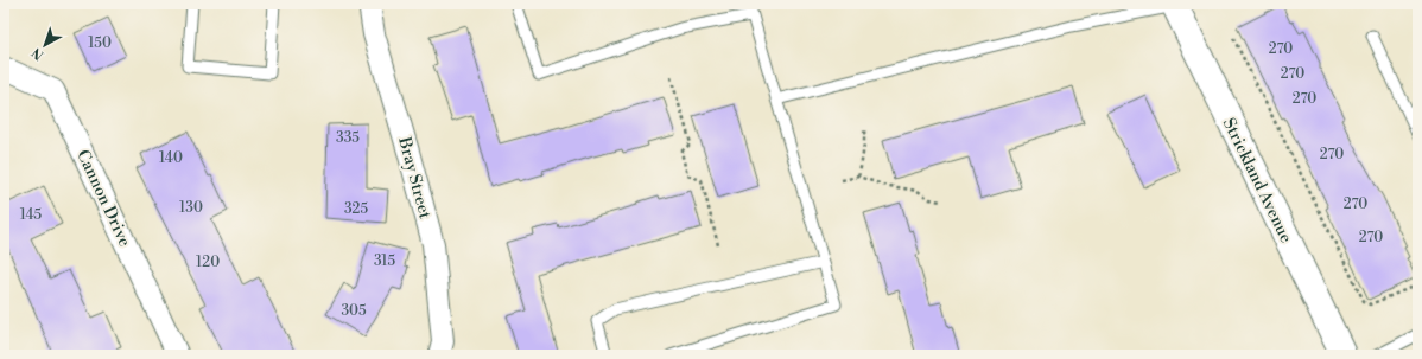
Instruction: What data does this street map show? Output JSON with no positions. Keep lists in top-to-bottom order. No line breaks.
{"streets":{"street":["Bray Street","Strickland Avenue","Cannon Drive"]},"house_numbers":["150","270","270","270","335","270","140","270","130","325","145","270","315","120","305"],"north":"bottom left"}
